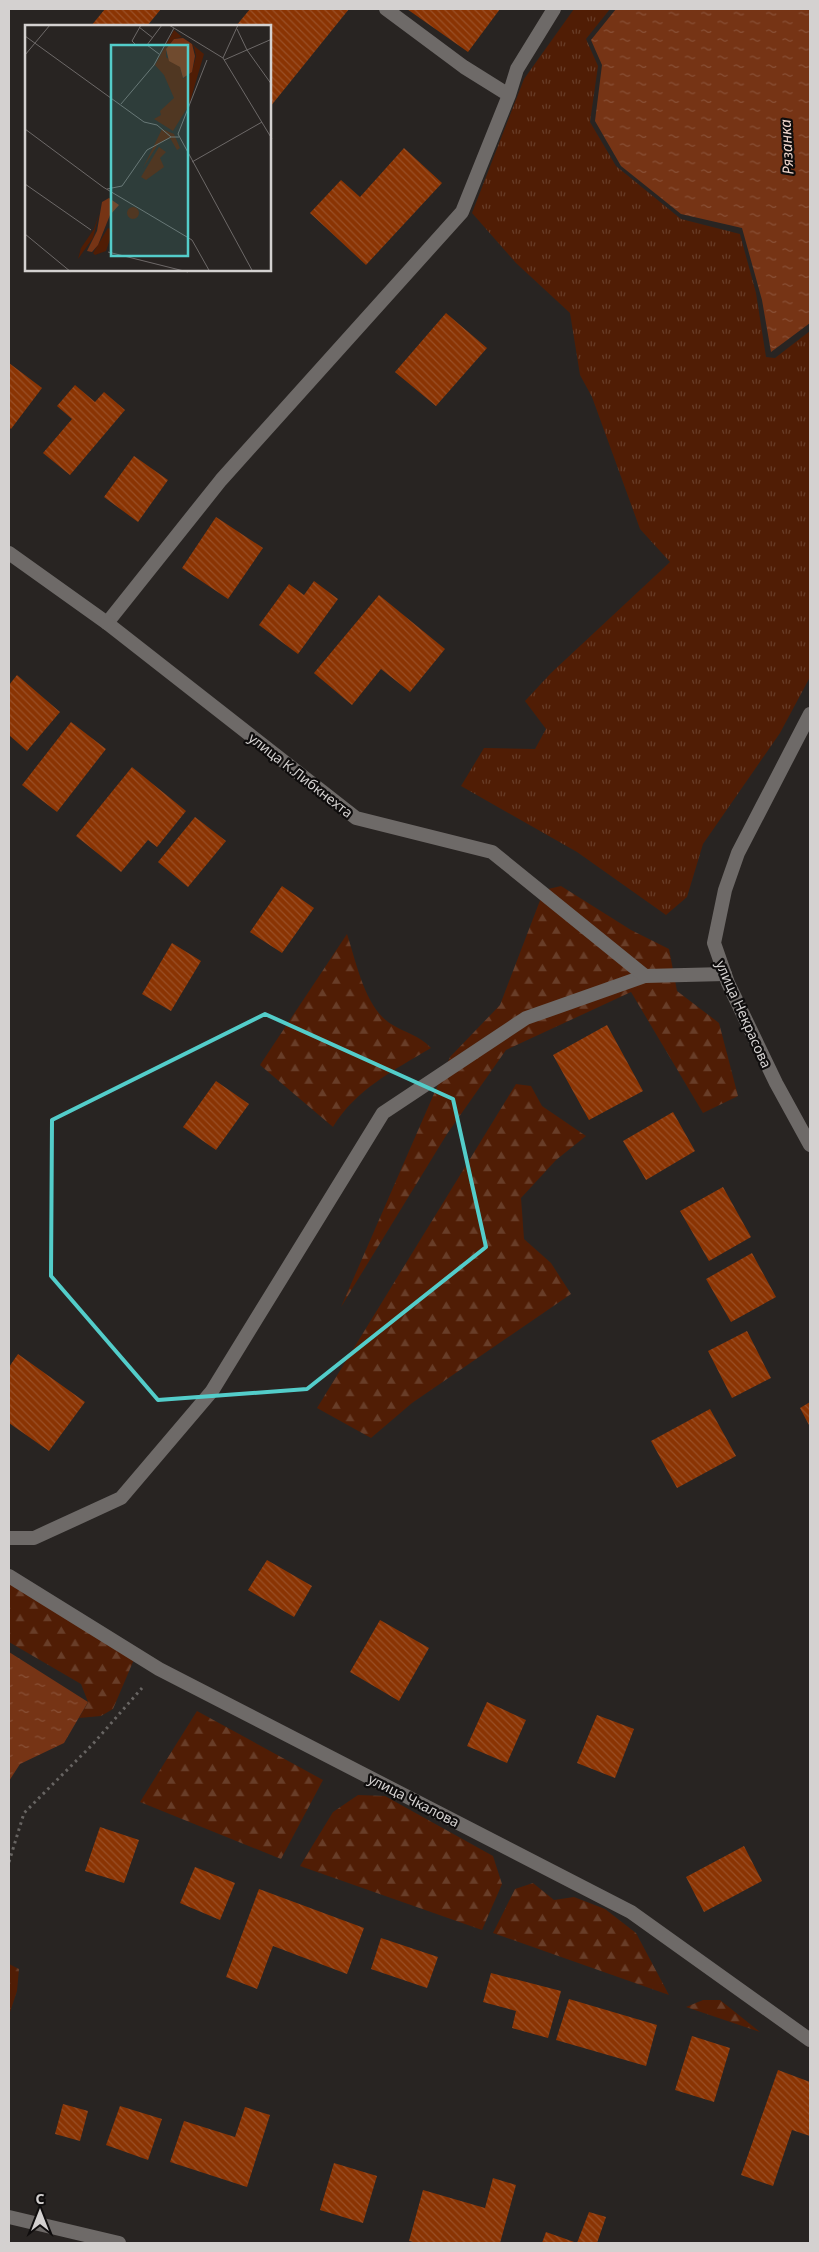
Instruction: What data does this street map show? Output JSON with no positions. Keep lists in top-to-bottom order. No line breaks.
{"streets":{"street":["улица К.Либкнехта","улица Некрасова","улица Чкалова"]},"water":["Рязанка"],"north":"top"}
